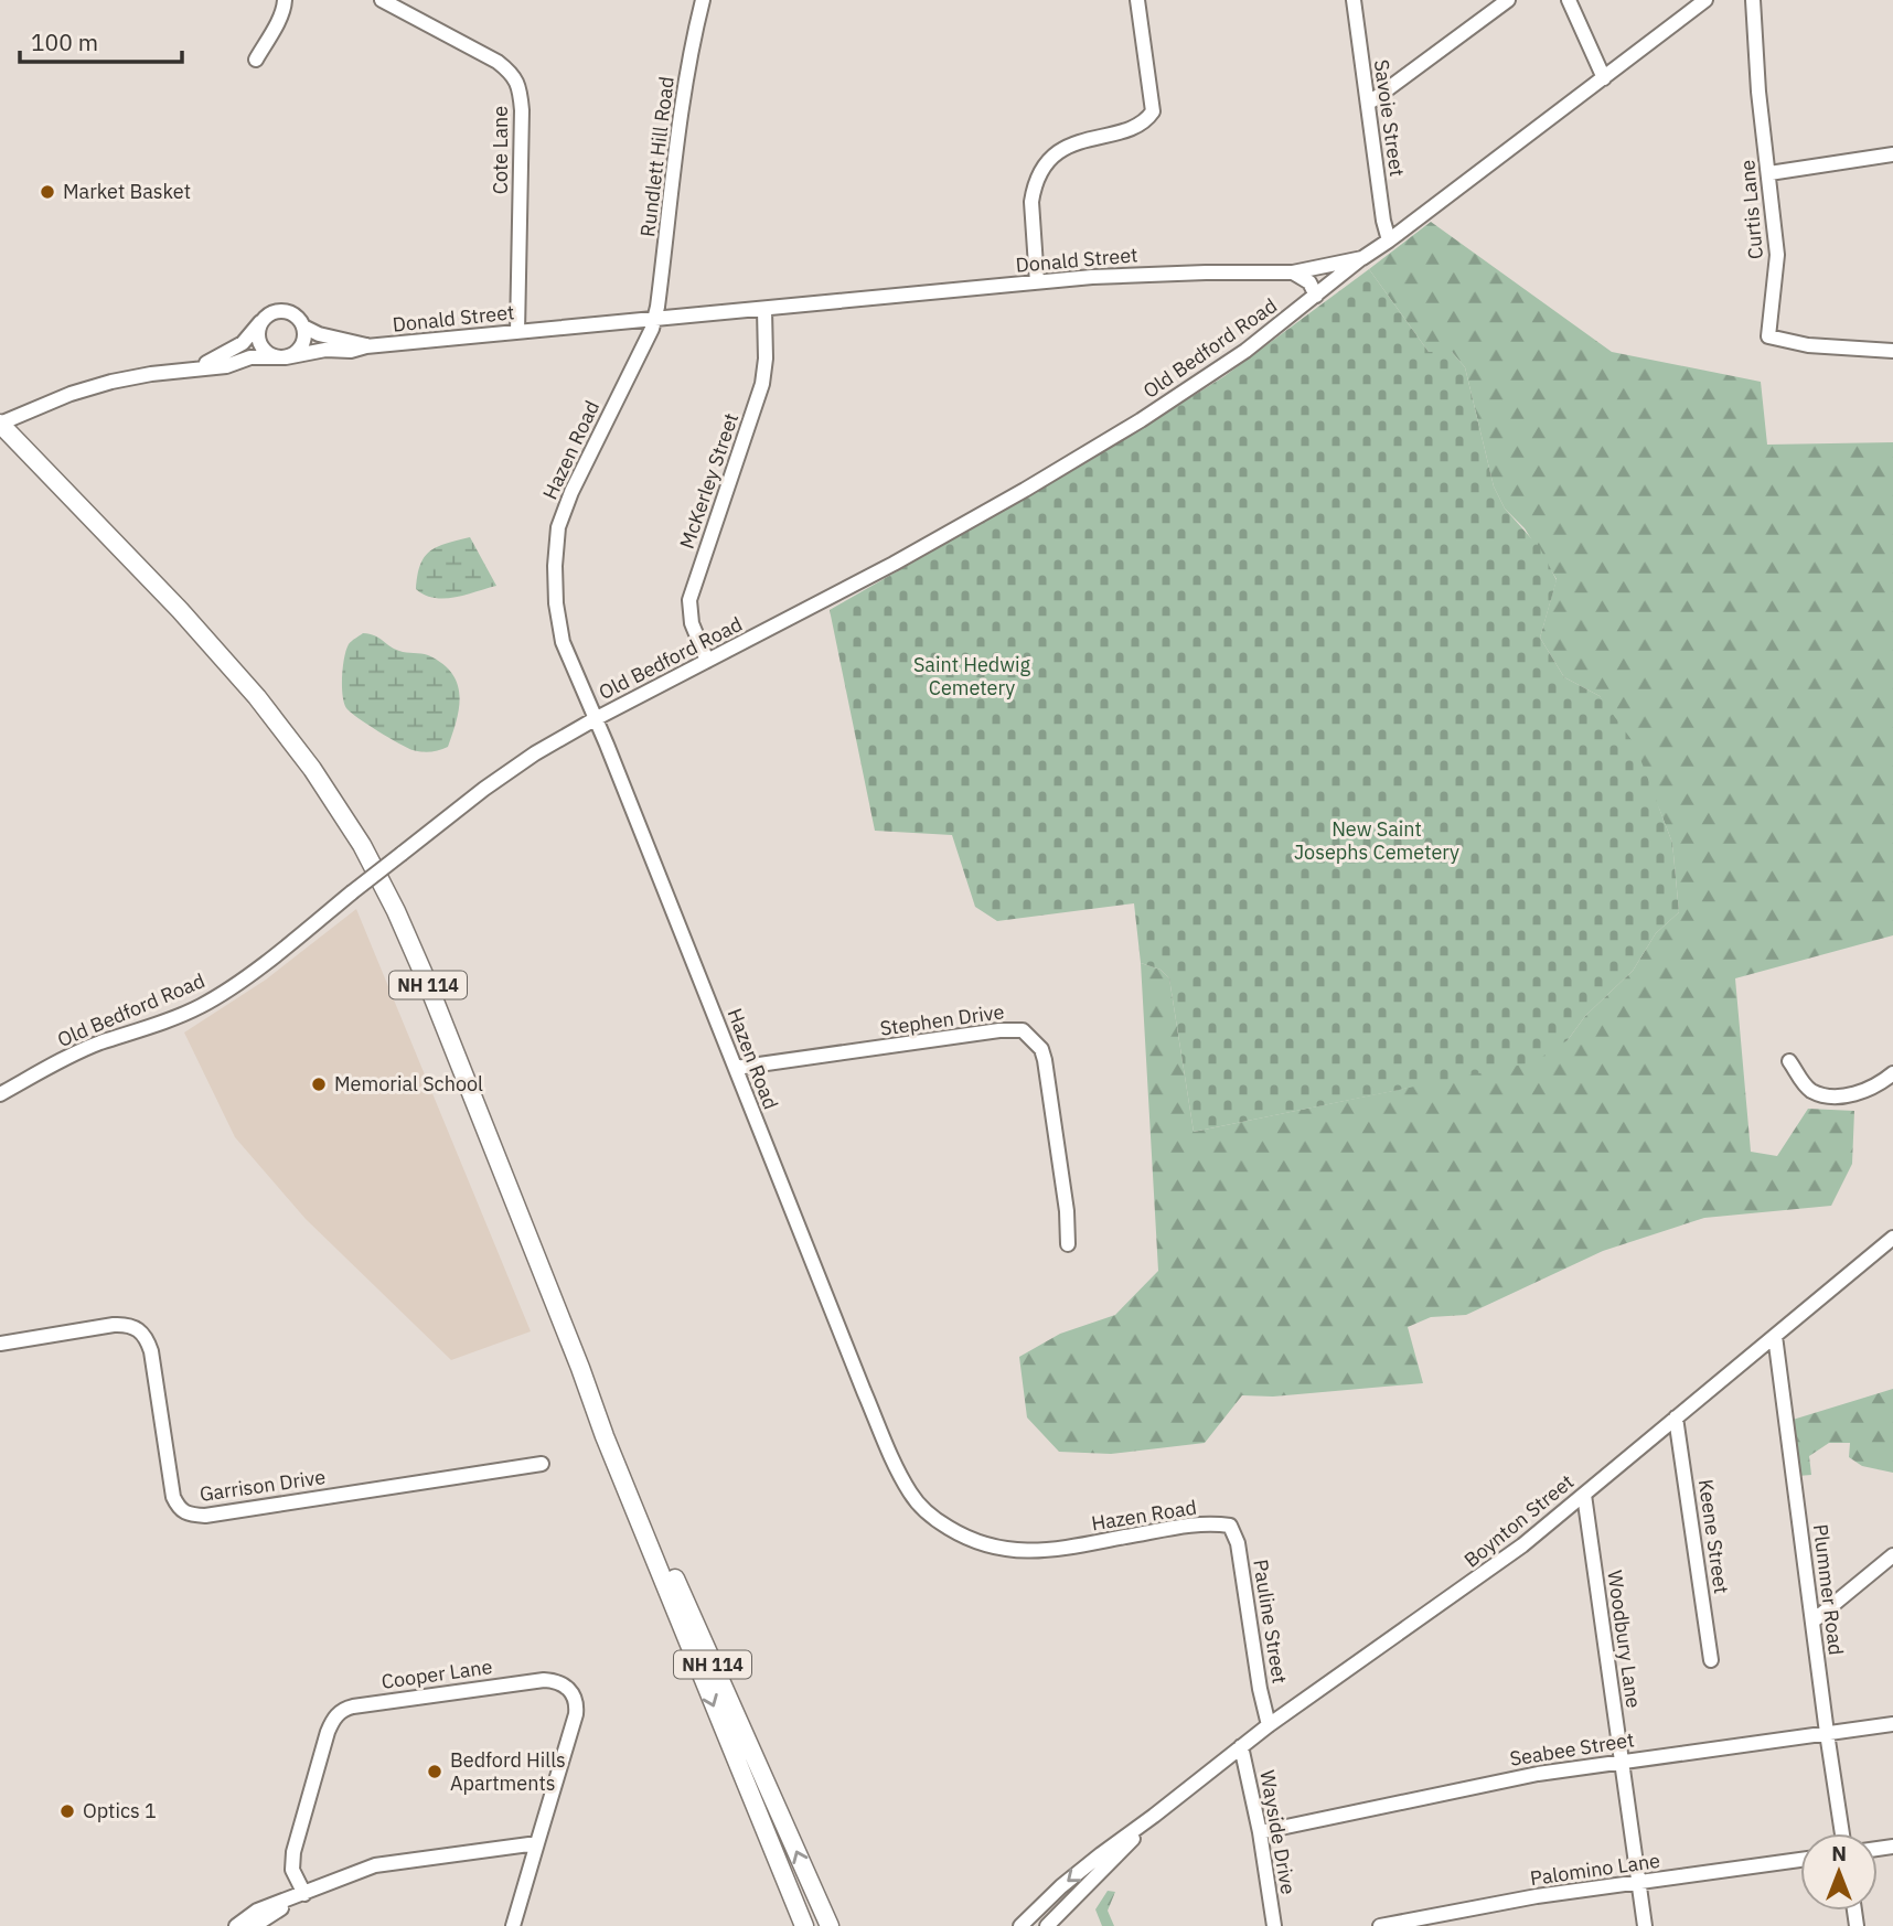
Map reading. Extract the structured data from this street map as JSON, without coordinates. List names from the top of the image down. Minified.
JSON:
{"streets":{"main road":["NH 114"],"street":["Savoie Street","Cote Lane","Rundlett Hill Road","Curtis Lane","Donald Street","Old Bedford Road","Hazen Road","McKerley Street","Stephen Drive","Garrison Drive","Boynton Street","Keene Street","Plummer Road","Pauline Street","Woodbury Lane","Cooper Lane","Seabee Street","Wayside Drive","Palomino Lane"]},"crossings":[["Savoie Street","Donald Street"],["Cote Lane","Donald Street"],["Rundlett Hill Road","Donald Street"],["Rundlett Hill Road","Hazen Road"],["Donald Street","Old Bedford Road"],["Donald Street","Hazen Road"],["Donald Street","McKerley Street"],["Donald Street","NH 114"],["Old Bedford Road","Hazen Road"],["Old Bedford Road","McKerley Street"],["Hazen Road","Stephen Drive"],["Hazen Road","Pauline Street"],["Boynton Street","Keene Street"],["Boynton Street","Plummer Road"],["Boynton Street","Pauline Street"],["Boynton Street","Woodbury Lane"],["Boynton Street","Wayside Drive"],["Plummer Road","Seabee Street"],["Woodbury Lane","Seabee Street"],["Woodbury Lane","Palomino Lane"],["Seabee Street","Wayside Drive"]],"parks":["Saint Hedwig Cemetery","New Saint Josephs Cemetery"],"places":["Market Basket","Memorial School","Bedford Hills Apartments","Optics 1"],"scale_bar":"100 m","north":"top"}
